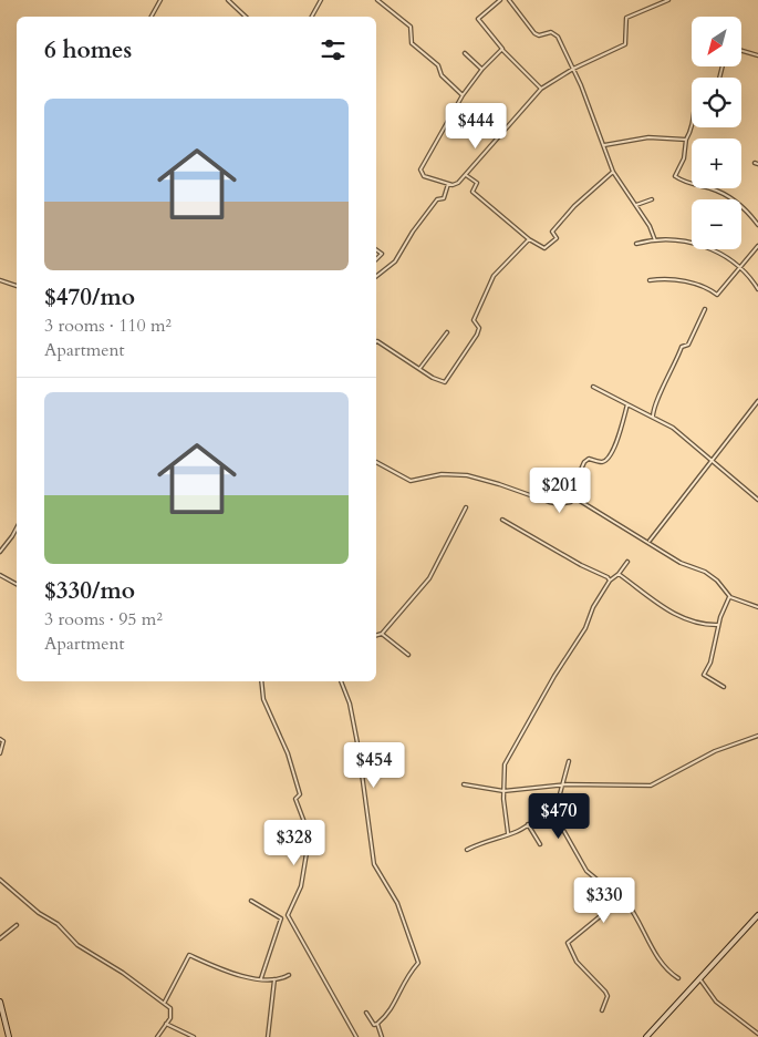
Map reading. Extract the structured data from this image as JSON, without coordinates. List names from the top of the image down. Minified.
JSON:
{"north":"bottom left","page":{"map_buttons":["+","−"],"heading":"6 homes","list":[{"name":"$470/mo","note":"3 rooms · 110 m² · Apartment"},{"name":"$330/mo","note":"3 rooms · 95 m² · Apartment"}],"price":["$444","$201","$454","$470","$328","$330"]}}
